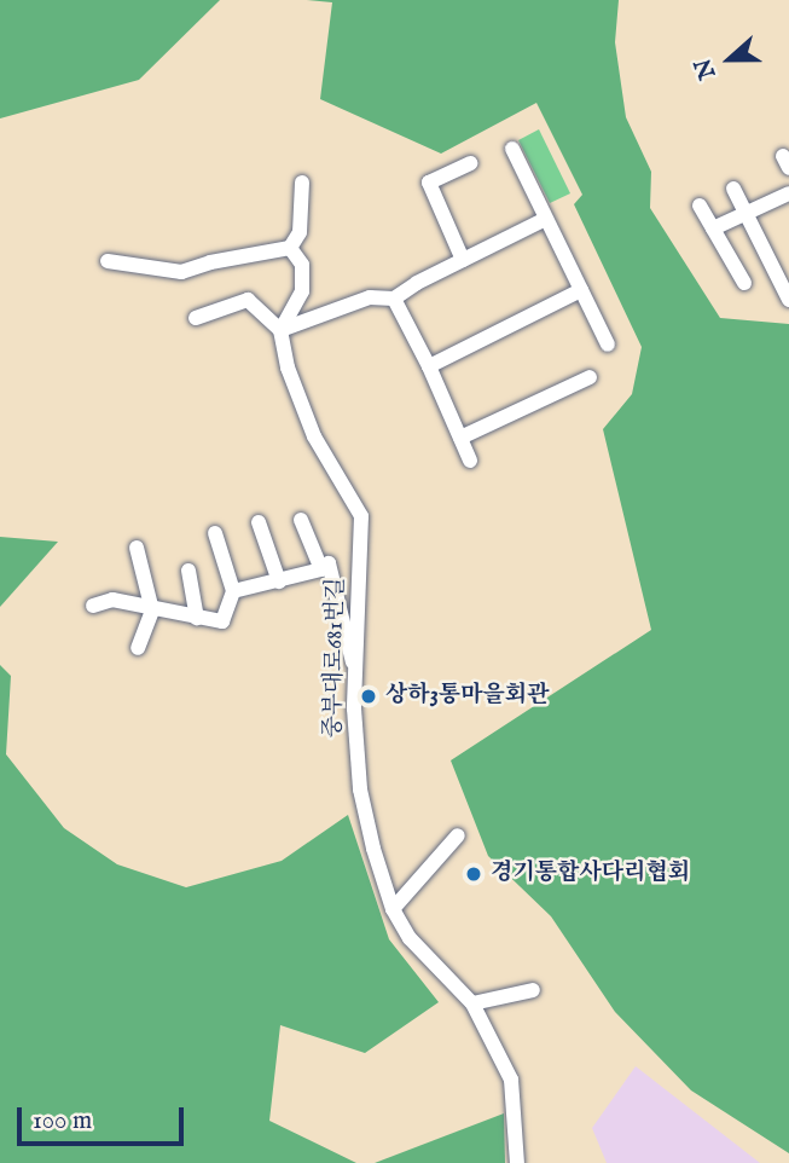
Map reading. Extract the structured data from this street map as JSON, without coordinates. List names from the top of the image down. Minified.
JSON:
{"streets":{"street":["중부대로681번길"]},"places":["상하3통마을회관","경기통합사다리협회"],"scale_bar":"100 m","north":"left"}
